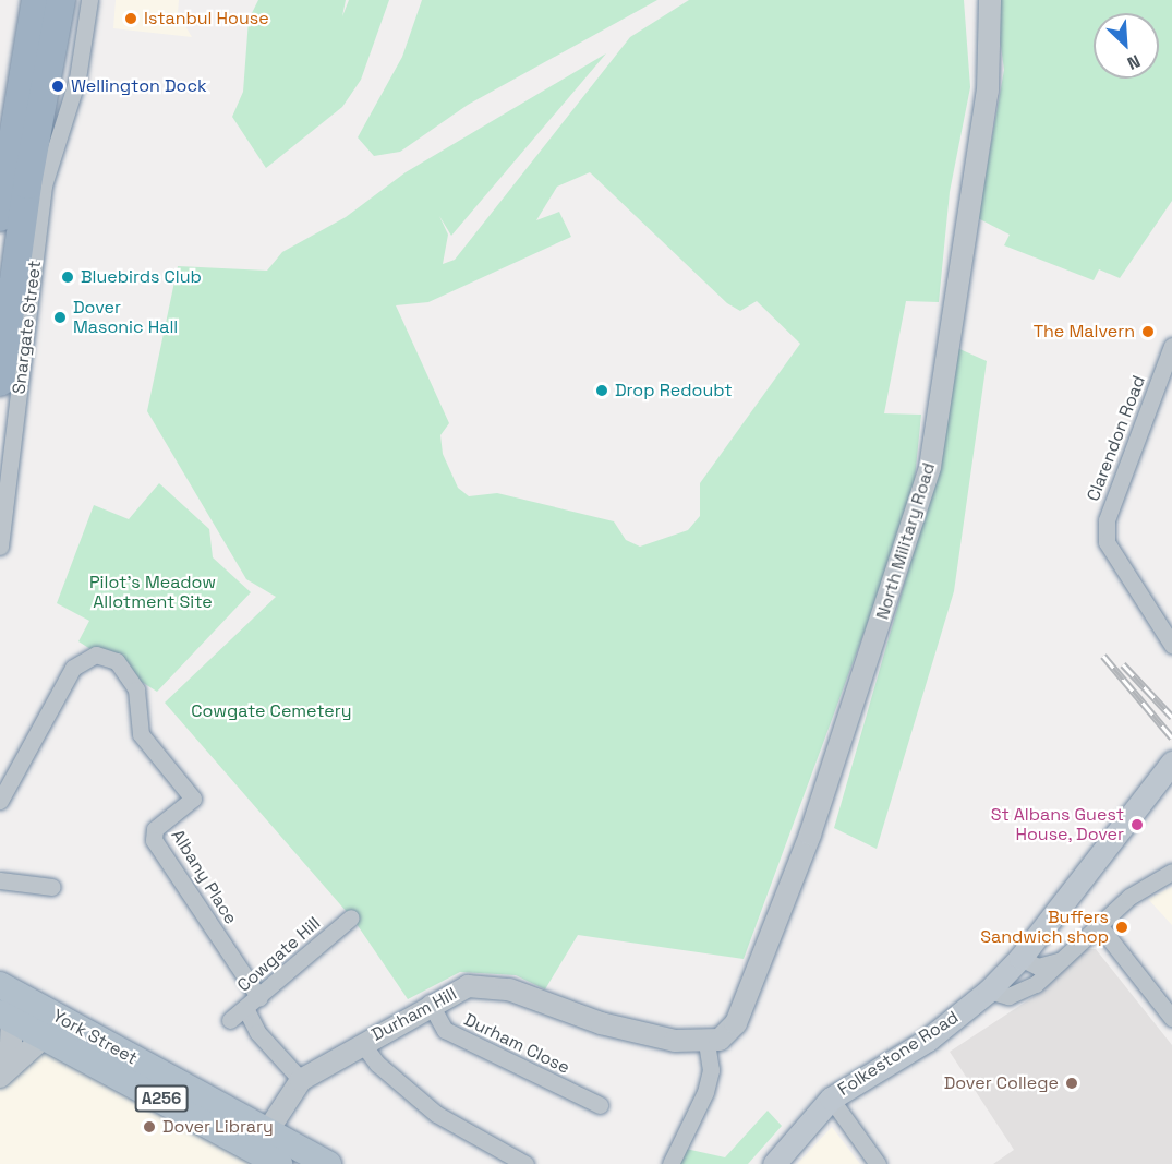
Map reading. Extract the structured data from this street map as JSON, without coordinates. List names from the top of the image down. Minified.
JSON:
{"streets":{"highway":["Snargate Street"],"main road":["York Street","Folkestone Road","A256"],"street":["Clarendon Road","North Military Road","Albany Place","Cowgate Hill","Durham Hill","Durham Close"]},"crossings":[["North Military Road","Durham Hill"],["Albany Place","Cowgate Hill"],["Durham Hill","York Street"],["Durham Hill","Durham Close"]],"parks":["Pilot’s Meadow Allotment Site","Cowgate Cemetery"],"places":["Istanbul House","Wellington Dock","Bluebirds Club","Dover Masonic Hall","The Malvern","Drop Redoubt","St Albans Guest House, Dover","Buffers Sandwich shop","Dover College","Dover Library"],"north":"bottom right"}
